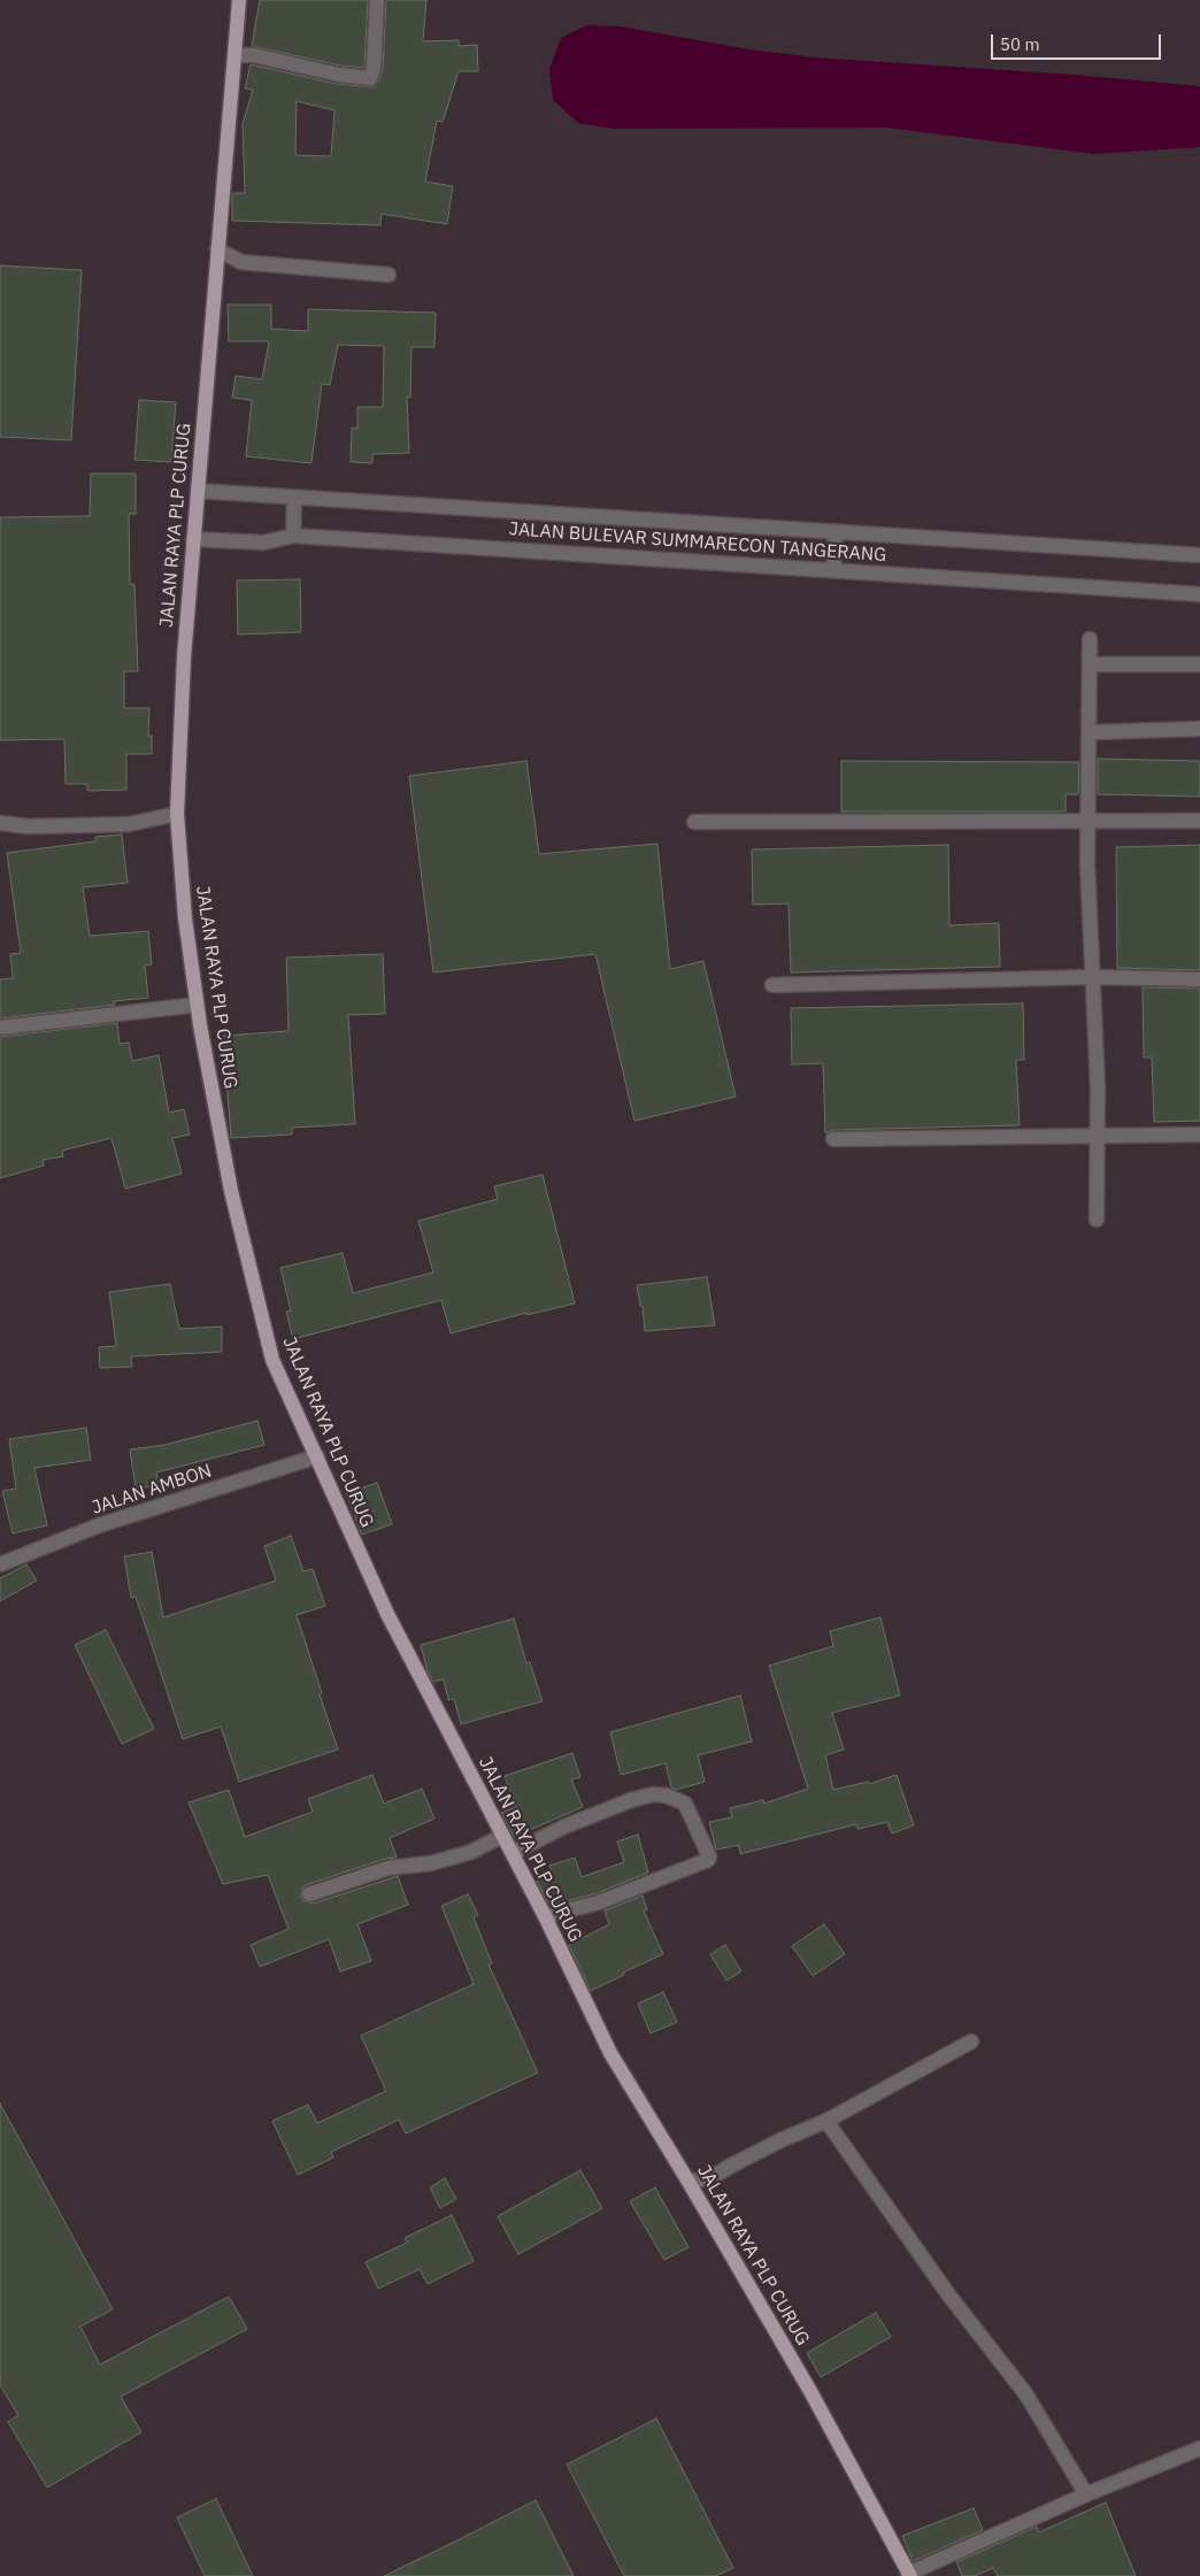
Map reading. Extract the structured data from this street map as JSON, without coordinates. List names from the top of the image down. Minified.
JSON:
{"streets":{"main road":["JALAN RAYA PLP CURUG"],"street":["JALAN BULEVAR SUMMARECON TANGERANG","JALAN AMBON"]},"crossings":[["JALAN RAYA PLP CURUG","JALAN BULEVAR SUMMARECON TANGERANG"],["JALAN RAYA PLP CURUG","JALAN AMBON"]],"scale_bar":"50 m"}
